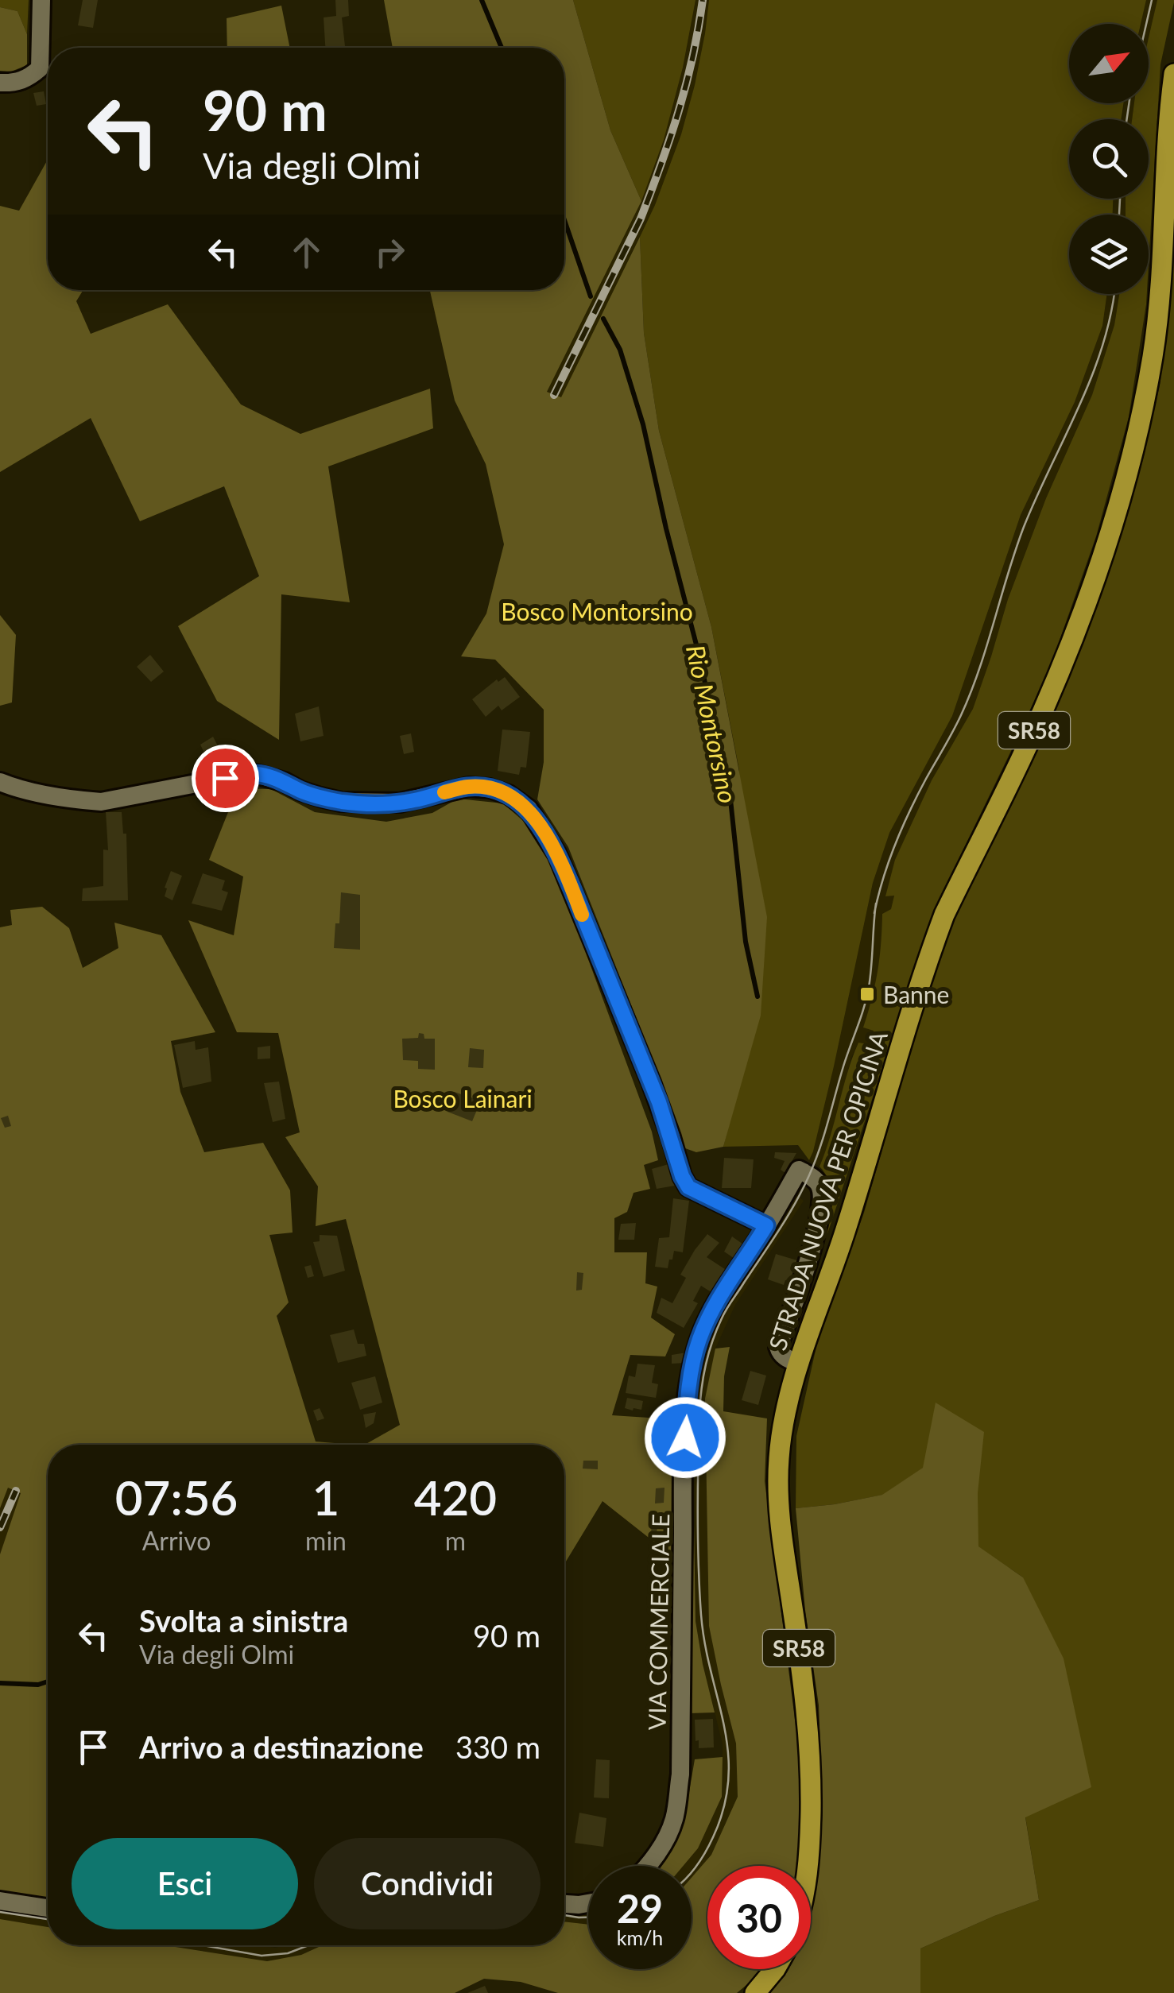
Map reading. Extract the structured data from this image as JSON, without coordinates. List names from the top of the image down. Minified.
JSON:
{"streets":{"main road":["SR58","STRADA NUOVA PER OPICINA"],"street":["VIA COMMERCIALE"]},"crossings":[["STRADA NUOVA PER OPICINA","VIA COMMERCIALE"]],"water":["Rio Montorsino"],"parks":["Bosco Montorsino","Bosco Lainari"],"places":{"transit":["Banne"]},"north":"top right","page":{"turn":["90 m","Via degli Olmi"],"eta":["07:56","Arrivo","1","min","420","m"],"list":[{"name":"Svolta a sinistra","note":"Via degli Olmi","value":"90 m"},{"name":"Arrivo a destinazione","value":"330 m"}],"buttons":["Esci","Condividi"],"speed":"29 km/h","limit":"30"}}
